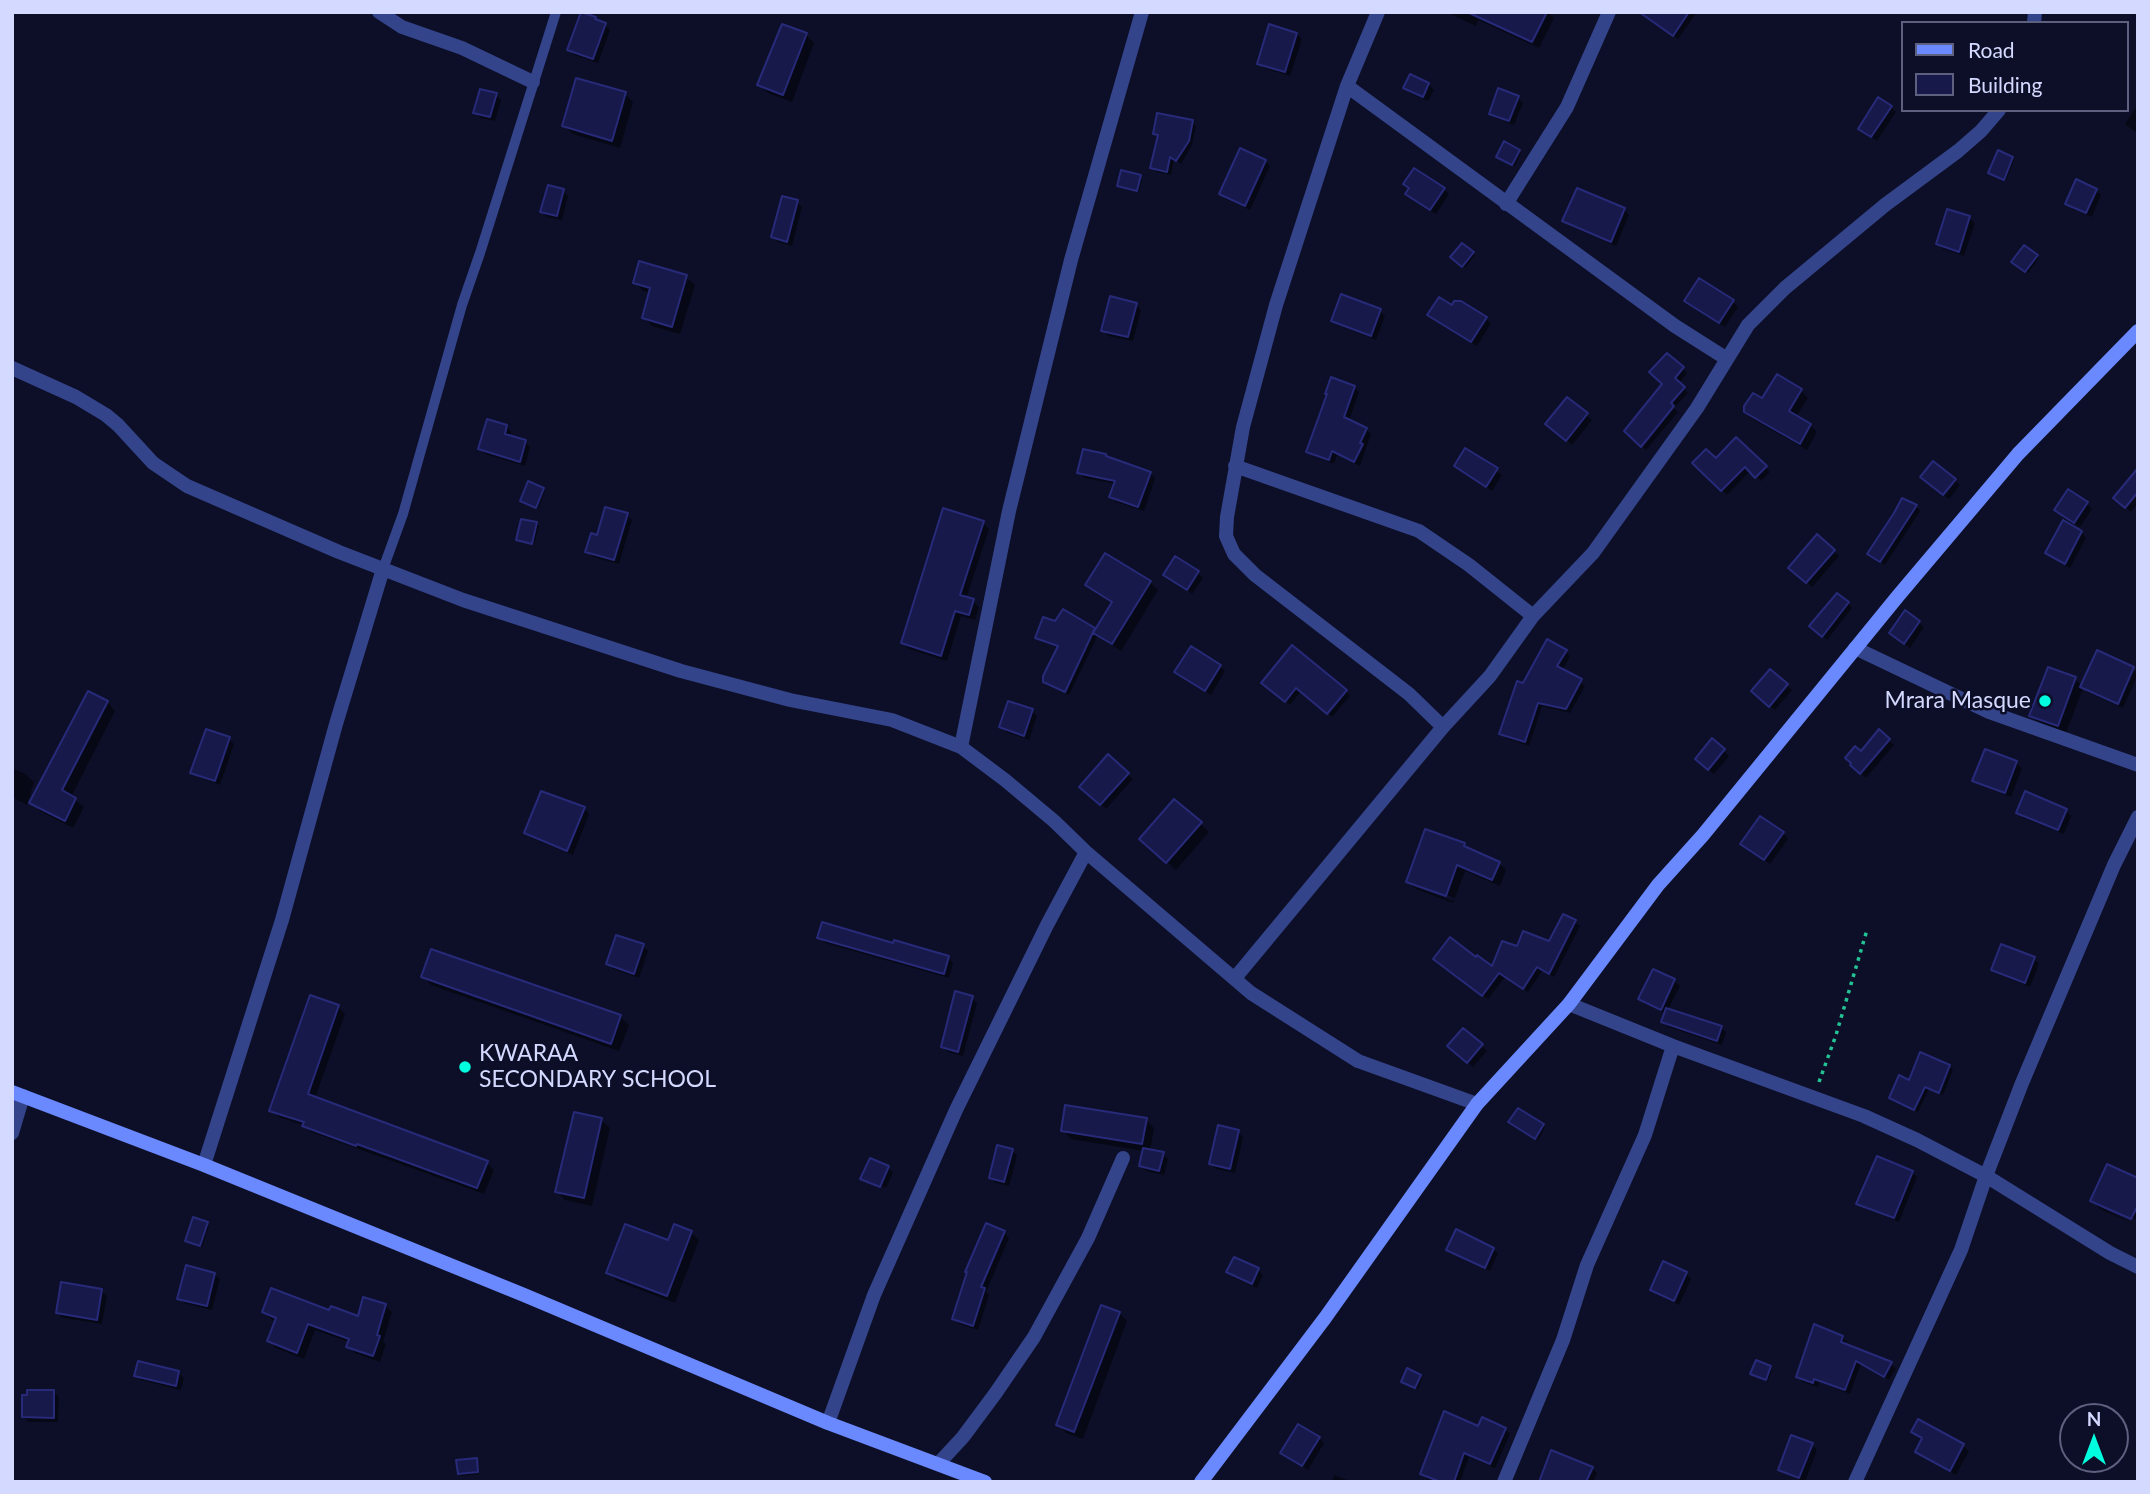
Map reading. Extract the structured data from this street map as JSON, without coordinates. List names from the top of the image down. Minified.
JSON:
{"places":["Mrara Masque","KWARAA SECONDARY SCHOOL"],"legend":["Road","Building"],"north":"top"}
